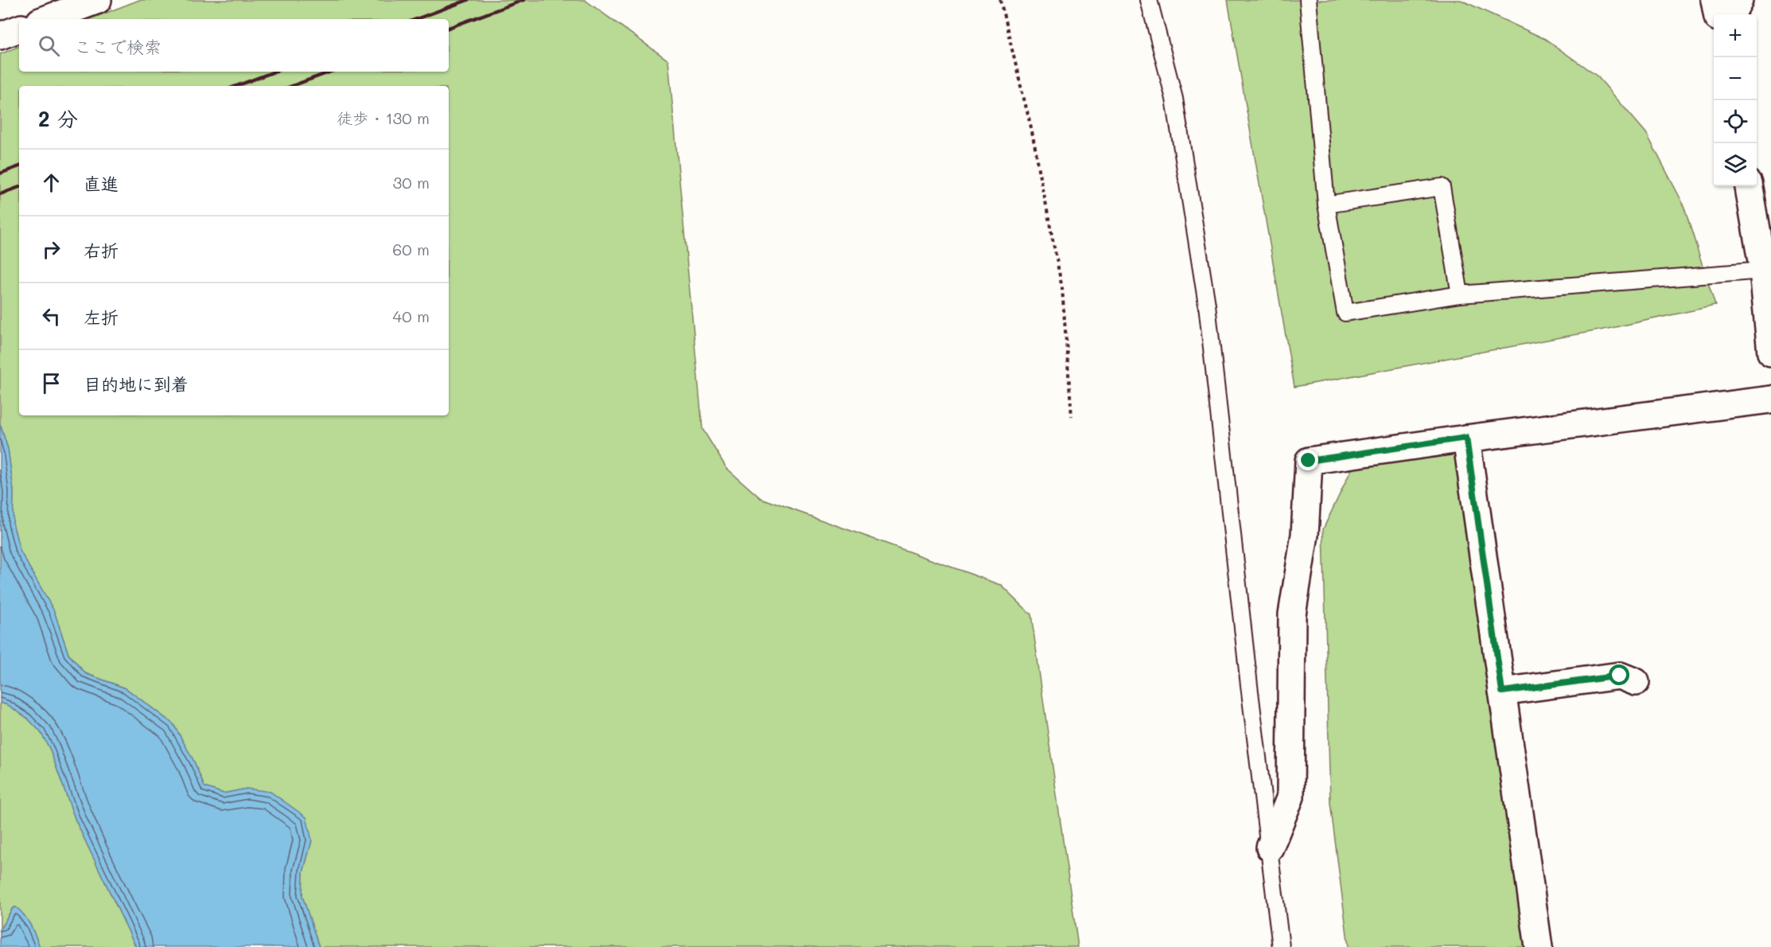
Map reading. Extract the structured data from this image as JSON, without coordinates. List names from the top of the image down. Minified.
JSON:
{"page":{"map_buttons":["+","−"],"search":"ここで検索","heading":["2 分","徒歩 · 130 m"],"list":[["直進","30 m"],["右折","60 m"],["左折","40 m"],"目的地に到着"]}}
